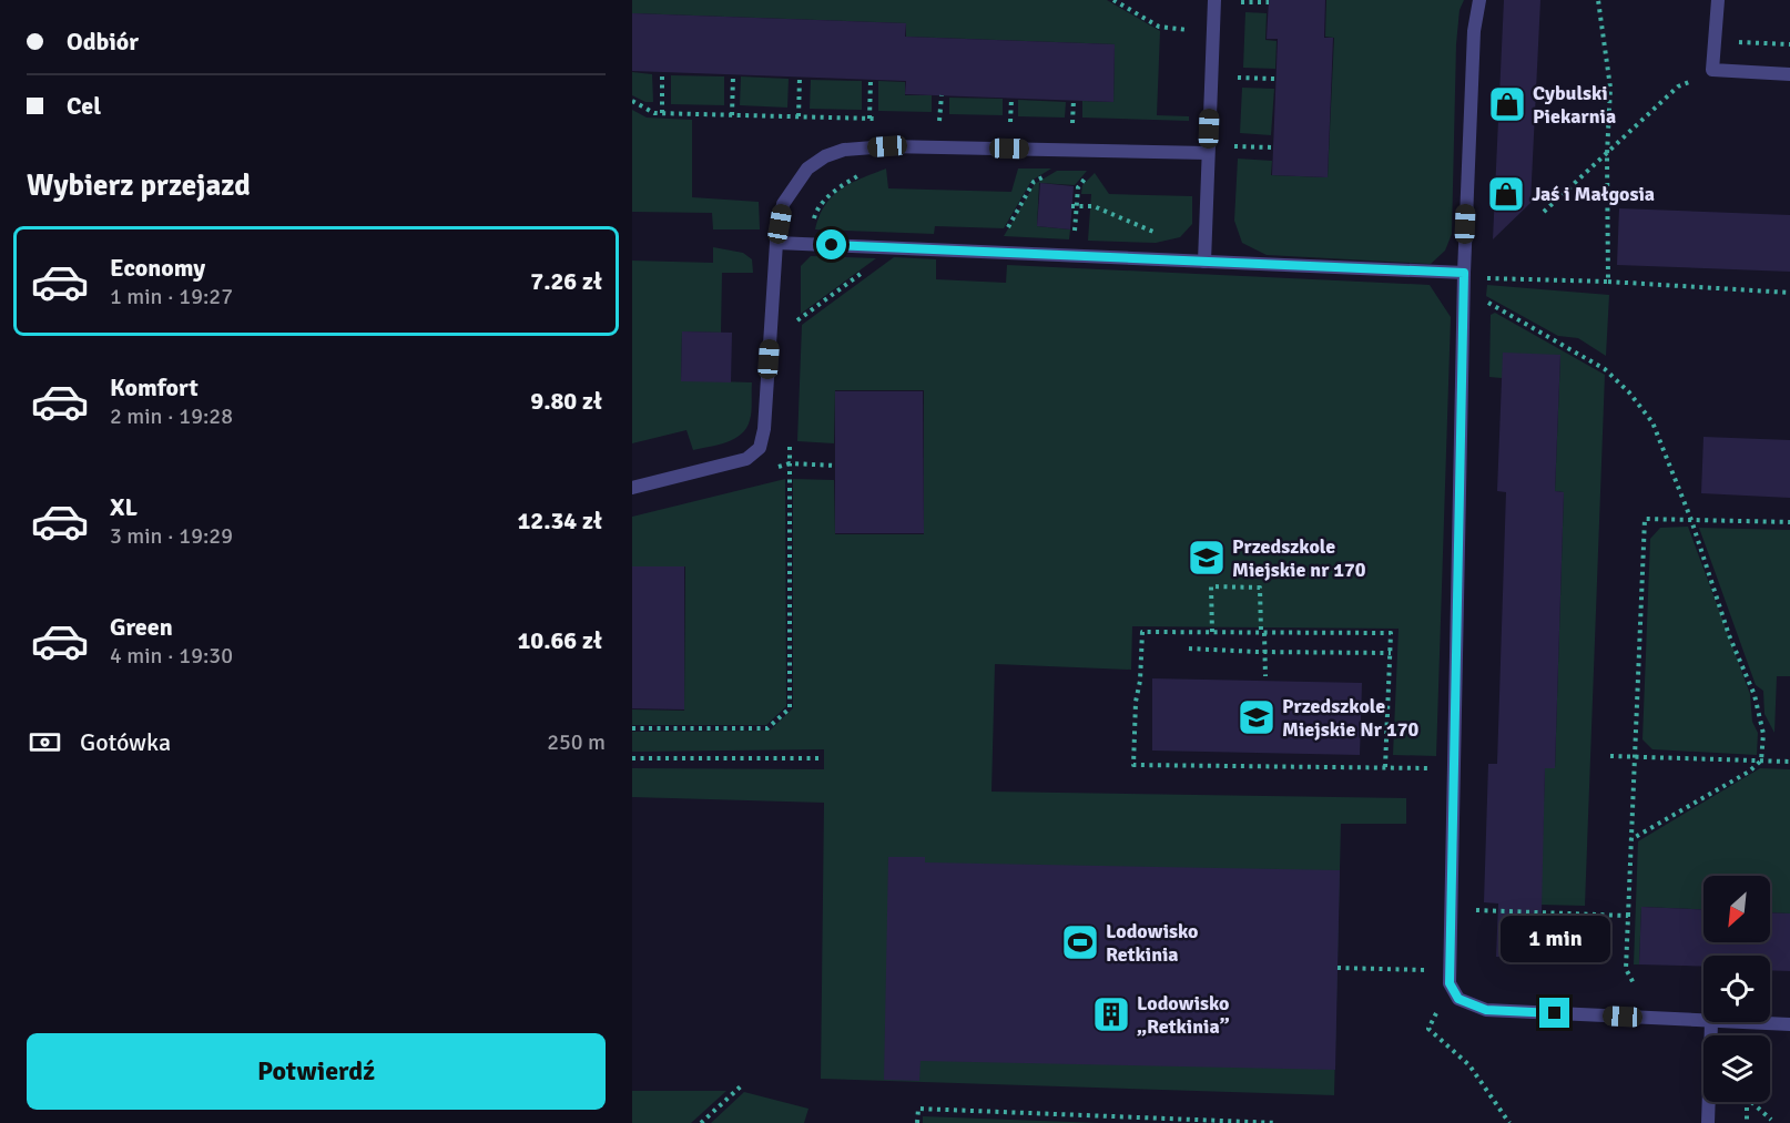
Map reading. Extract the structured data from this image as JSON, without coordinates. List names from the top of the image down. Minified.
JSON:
{"places":{"shop":["Cybulski Piekarnia","Jaś i Małgosia"],"school or university":["Przedszkole Miejskie nr 170","Przedszkole Miejskie Nr 170"],"sports":["Lodowisko Retkinia"],"building":["Lodowisko „Retkinia”"]},"north":"bottom left","page":{"banner":["Odbiór","Cel"],"heading":"Wybierz przejazd","list":[{"name":"Economy","note":"1 min · 19:27","value":"7.26 zł"},{"name":"Komfort","note":"2 min · 19:28","value":"9.80 zł"},{"name":"XL","note":"3 min · 19:29","value":"12.34 zł"},{"name":"Green","note":"4 min · 19:30","value":"10.66 zł"}],"pay":["Gotówka","250 m"],"bubble":"1 min","buttons":"Potwierdź"}}
